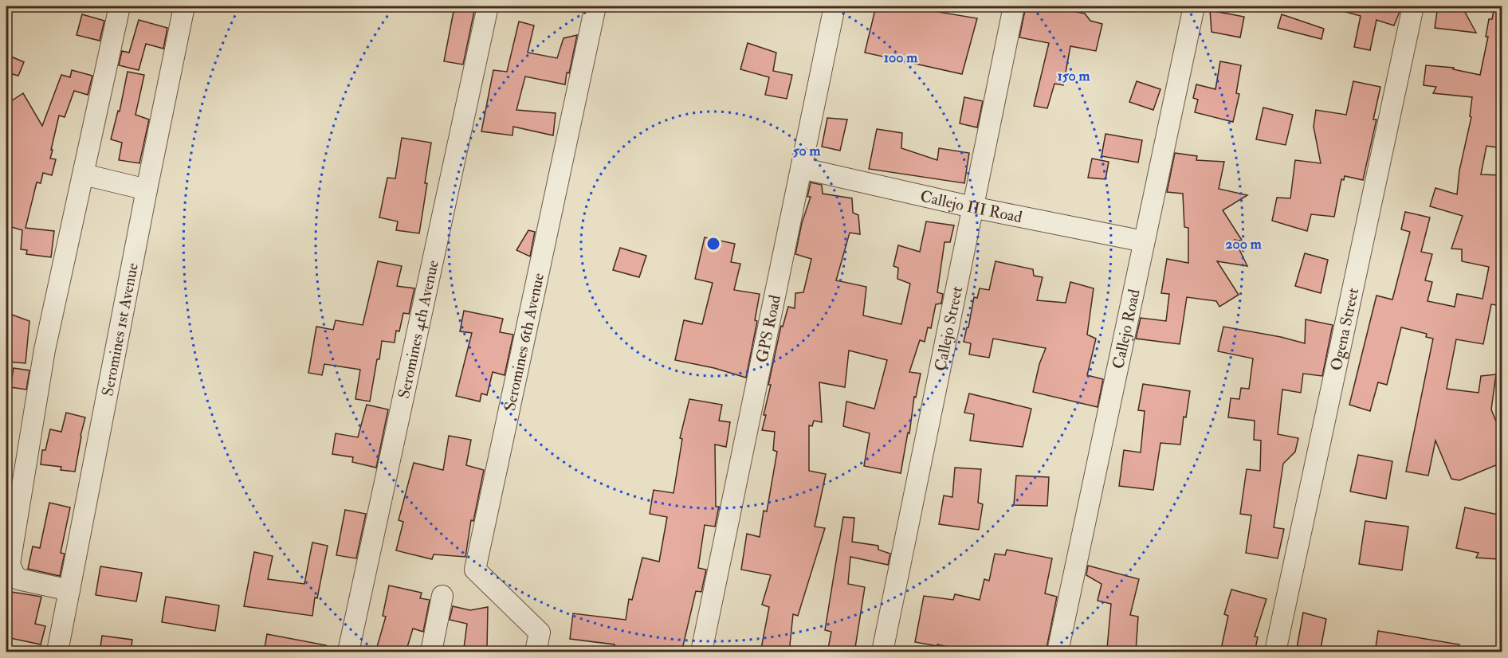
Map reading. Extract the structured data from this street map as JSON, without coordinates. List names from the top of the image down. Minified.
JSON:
{"streets":{"street":["Callejo III Road","Seromines 1st Avenue","Seromines 4th Avenue","GPS Road","Callejo Street","Callejo Road","Ogena Street","Seromines 6th Avenue"]},"crossings":[["Callejo III Road","GPS Road"],["Callejo III Road","Callejo Street"],["Callejo III Road","Callejo Road"]],"rings":["100 m","150 m","50 m","200 m"]}
